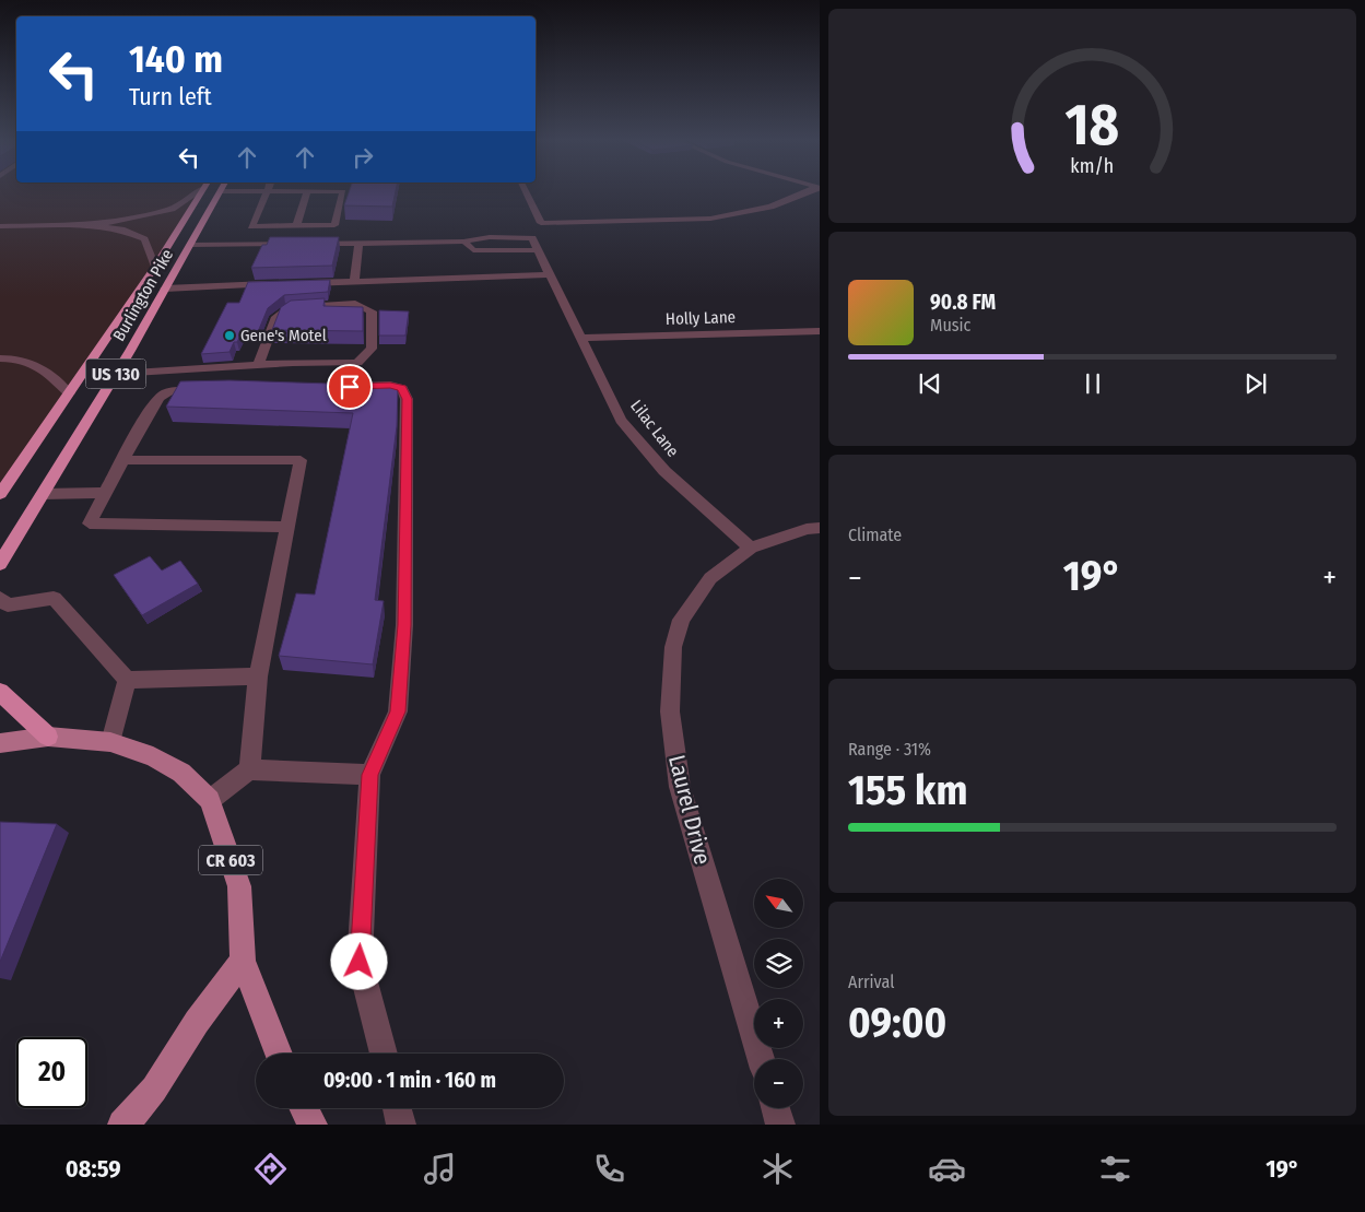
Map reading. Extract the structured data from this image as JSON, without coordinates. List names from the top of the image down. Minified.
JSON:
{"streets":{"highway":["Burlington Pike","US 130"],"main road":["CR 603"],"street":["Holly Lane","Lilac Lane","Laurel Drive"]},"crossings":[["Holly Lane","Lilac Lane"],["Lilac Lane","Laurel Drive"]],"places":["Gene's Motel"],"north":"top left","page":{"turn":["140 m","Turn left"],"song":["90.8 FM","Music"],"tile":["Climate",["Range · 31%","155 km"],["Arrival","09:00"]],"heat":["−","19°","+"],"map_buttons":["+","−"],"limit":"20","trip":"09:00 · 1 min · 160 m","tabs":["08:59","19°"],"gauge":["18","km/h"]}}
